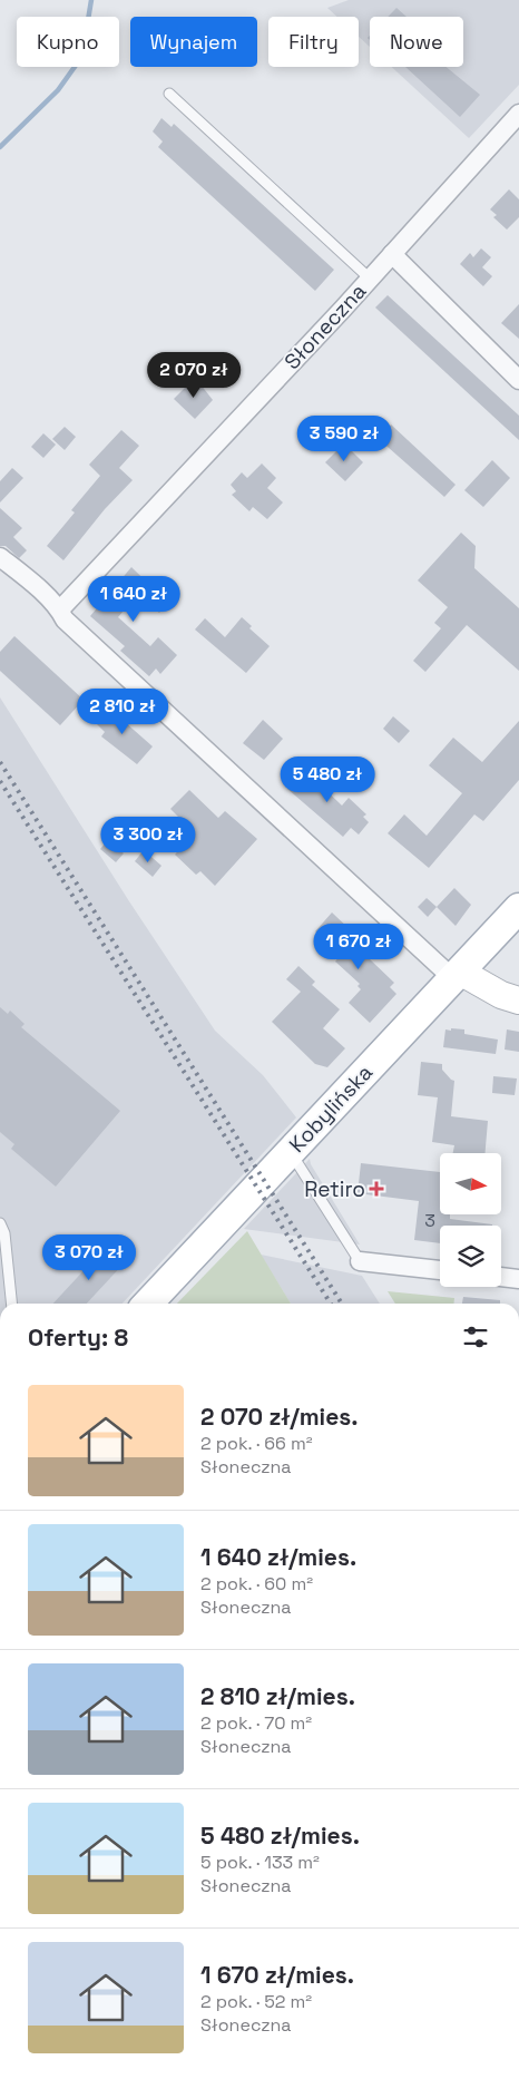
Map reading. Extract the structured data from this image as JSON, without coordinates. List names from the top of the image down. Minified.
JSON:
{"streets":{"main road":["Kobylińska"],"street":["Słoneczna"]},"places":{"health":["Retiro"]},"house_numbers":["3"],"north":"right","page":{"chip":["Kupno","Wynajem","Filtry","Nowe"],"price":["2 070 zł","3 590 zł","1 640 zł","2 810 zł","5 480 zł","3 300 zł","1 670 zł","3 070 zł"],"heading":"Oferty: 8","list":[{"name":"2 070 zł/mies.","note":"2 pok. · 66 m² · Słoneczna"},{"name":"1 640 zł/mies.","note":"2 pok. · 60 m² · Słoneczna"},{"name":"2 810 zł/mies.","note":"2 pok. · 70 m² · Słoneczna"},{"name":"5 480 zł/mies.","note":"5 pok. · 133 m² · Słoneczna"},{"name":"1 670 zł/mies.","note":"2 pok. · 52 m² · Słoneczna"}]}}
